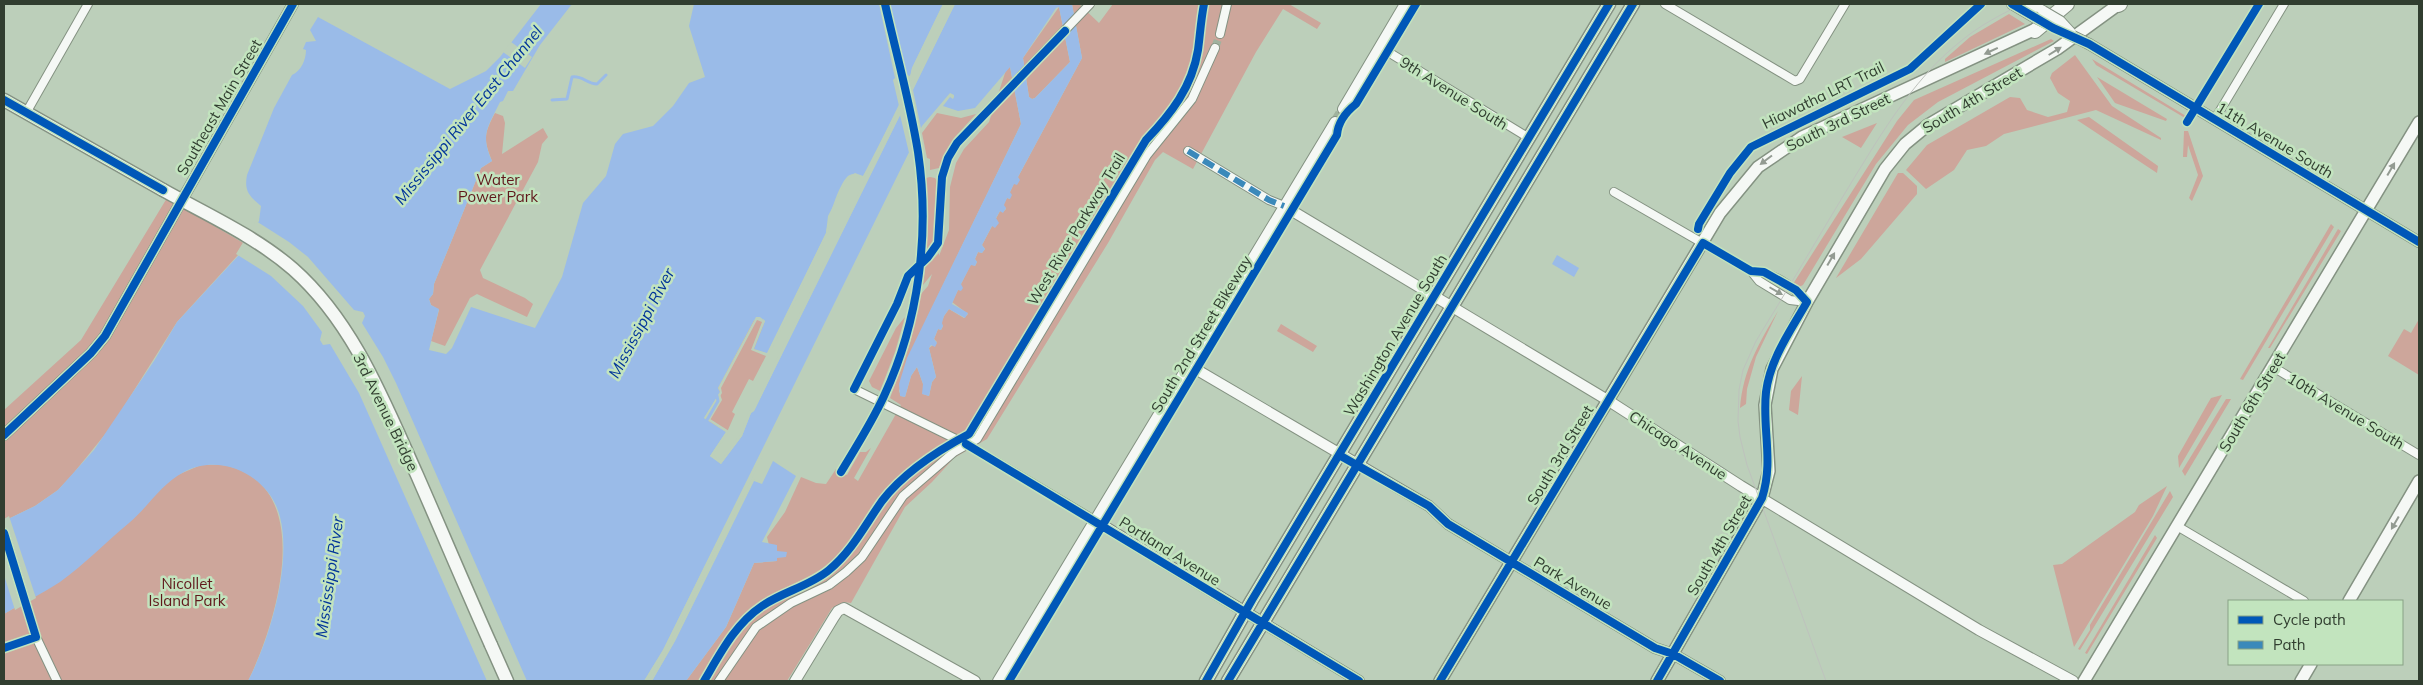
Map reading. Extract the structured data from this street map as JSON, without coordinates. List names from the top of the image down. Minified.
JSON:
{"streets":{"main road":["South 4th Street","South 3rd Street","Washington Avenue South","South 6th Street","3rd Avenue Bridge"],"street":["9th Avenue South","Southeast Main Street","11th Avenue South","10th Avenue South","Chicago Avenue","Portland Avenue","Park Avenue"],"cycle path":["Hiawatha LRT Trail","West River Parkway Trail","South 2nd Street Bikeway"]},"crossings":[["9th Avenue South","Washington Avenue South"],["South 4th Street","Chicago Avenue"],["South 4th Street","Park Avenue"],["South 3rd Street","11th Avenue South"],["South 3rd Street","Chicago Avenue"],["South 3rd Street","Park Avenue"],["11th Avenue South","South 6th Street"],["Washington Avenue South","Chicago Avenue"],["Washington Avenue South","Portland Avenue"],["Washington Avenue South","Park Avenue"],["South 6th Street","10th Avenue South"]],"one_way":["South 4th Street","South 3rd Street"],"water":["Mississippi River East Channel","Mississippi River"],"parks":["Water Power Park","Nicollet Island Park"],"legend":["Cycle path","Path"]}
